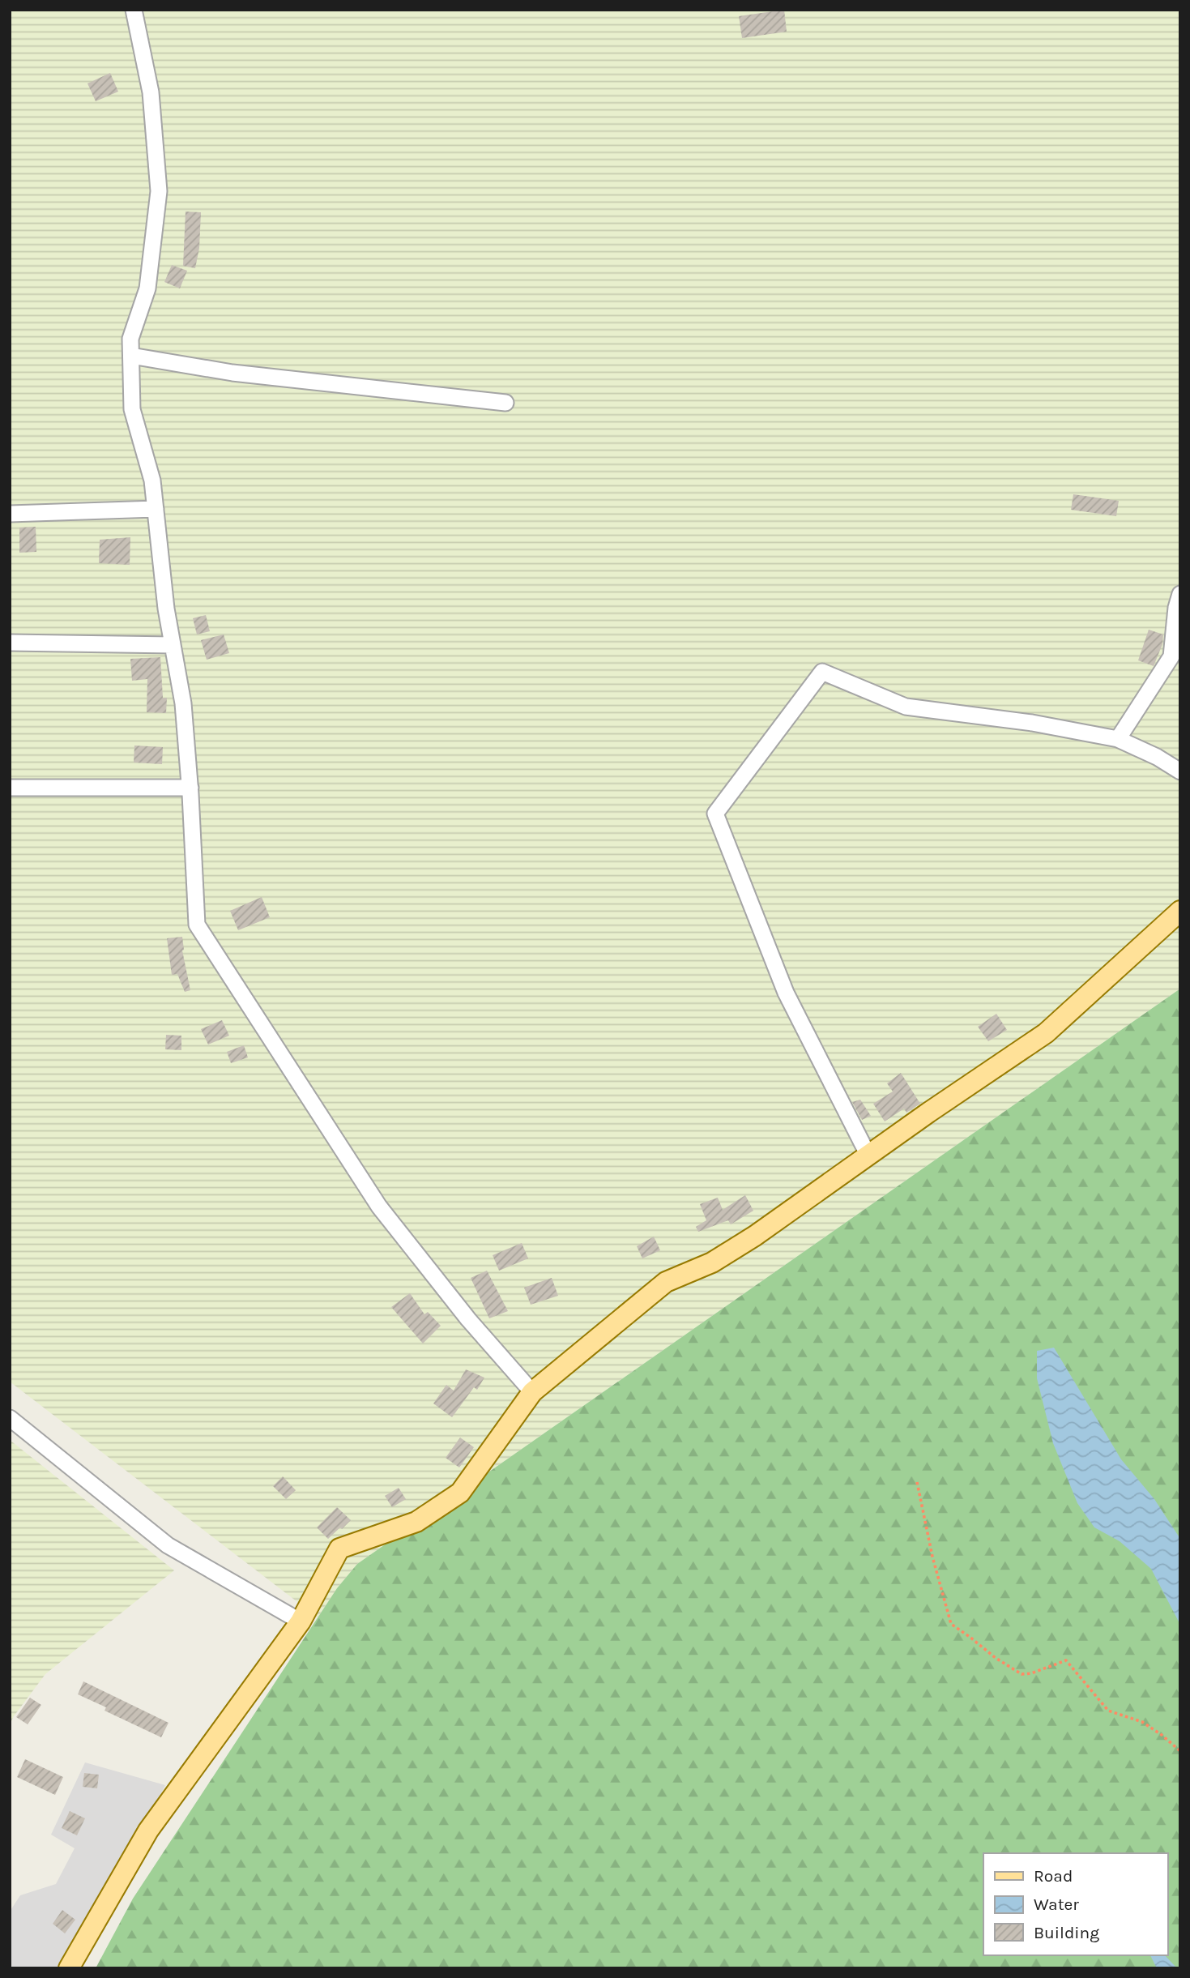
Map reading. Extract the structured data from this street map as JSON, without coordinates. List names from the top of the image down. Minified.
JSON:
{"legend":["Road","Water","Building"]}
